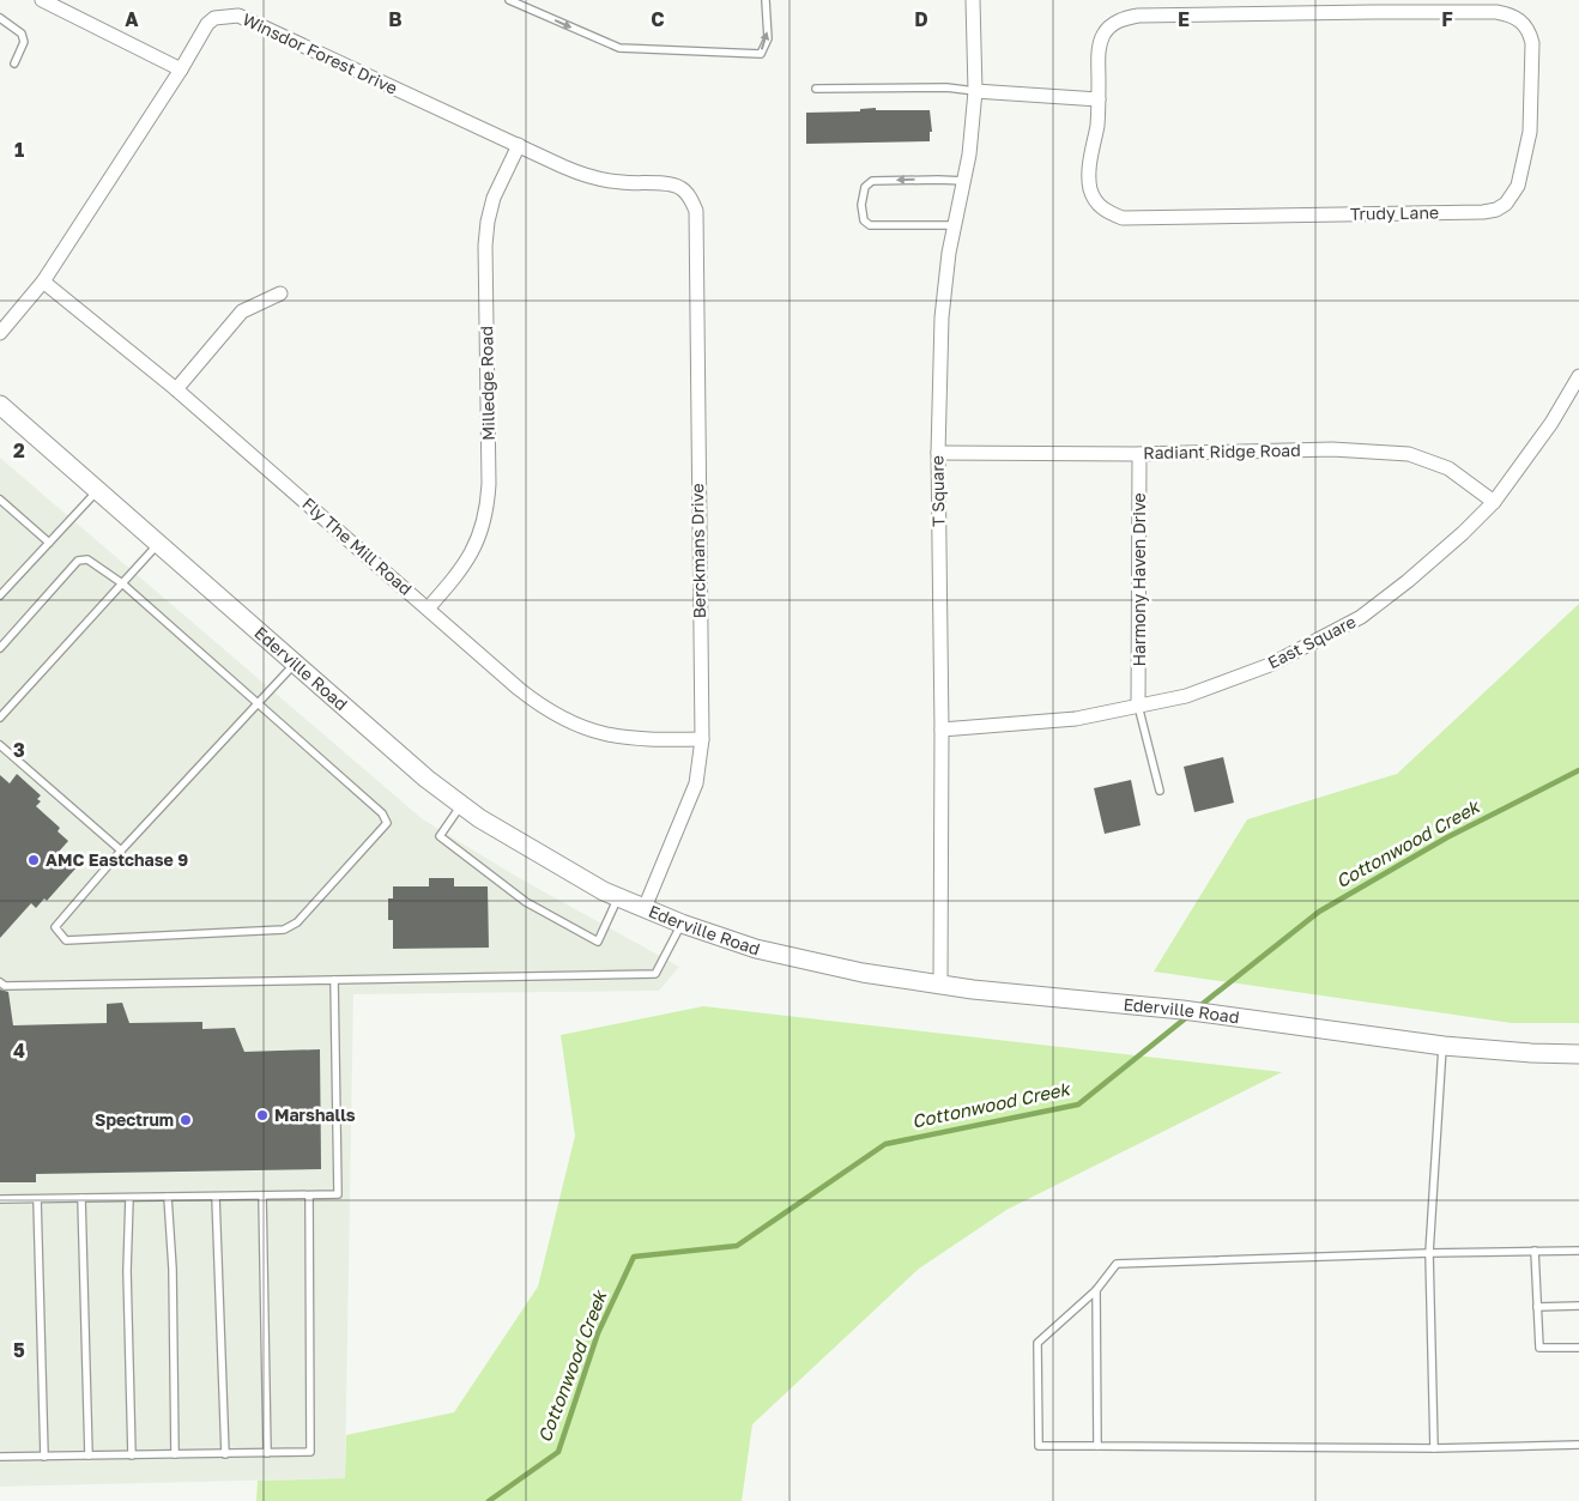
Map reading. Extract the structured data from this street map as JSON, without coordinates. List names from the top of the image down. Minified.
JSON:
{"streets":{"street":["Winsdor Forest Drive","Trudy Lane","Milledge Road","Radiant Ridge Road","T Square","Fly The Mill Road","Berckmans Drive","Harmony Haven Drive","East Square","Ederville Road"]},"crossings":[["Winsdor Forest Drive","Milledge Road"],["Winsdor Forest Drive","Fly The Mill Road"],["Winsdor Forest Drive","Berckmans Drive"],["Milledge Road","Fly The Mill Road"],["Radiant Ridge Road","T Square"],["Radiant Ridge Road","Harmony Haven Drive"],["Radiant Ridge Road","East Square"],["T Square","East Square"],["T Square","Ederville Road"],["Fly The Mill Road","Berckmans Drive"],["Berckmans Drive","Ederville Road"],["Harmony Haven Drive","East Square"]],"water":["Cottonwood Creek"],"places":["AMC Eastchase 9","Marshalls","Spectrum"],"grid":{"columns":["A","B","C","D","E","F"],"rows":["1","2","3","4","5"]}}
